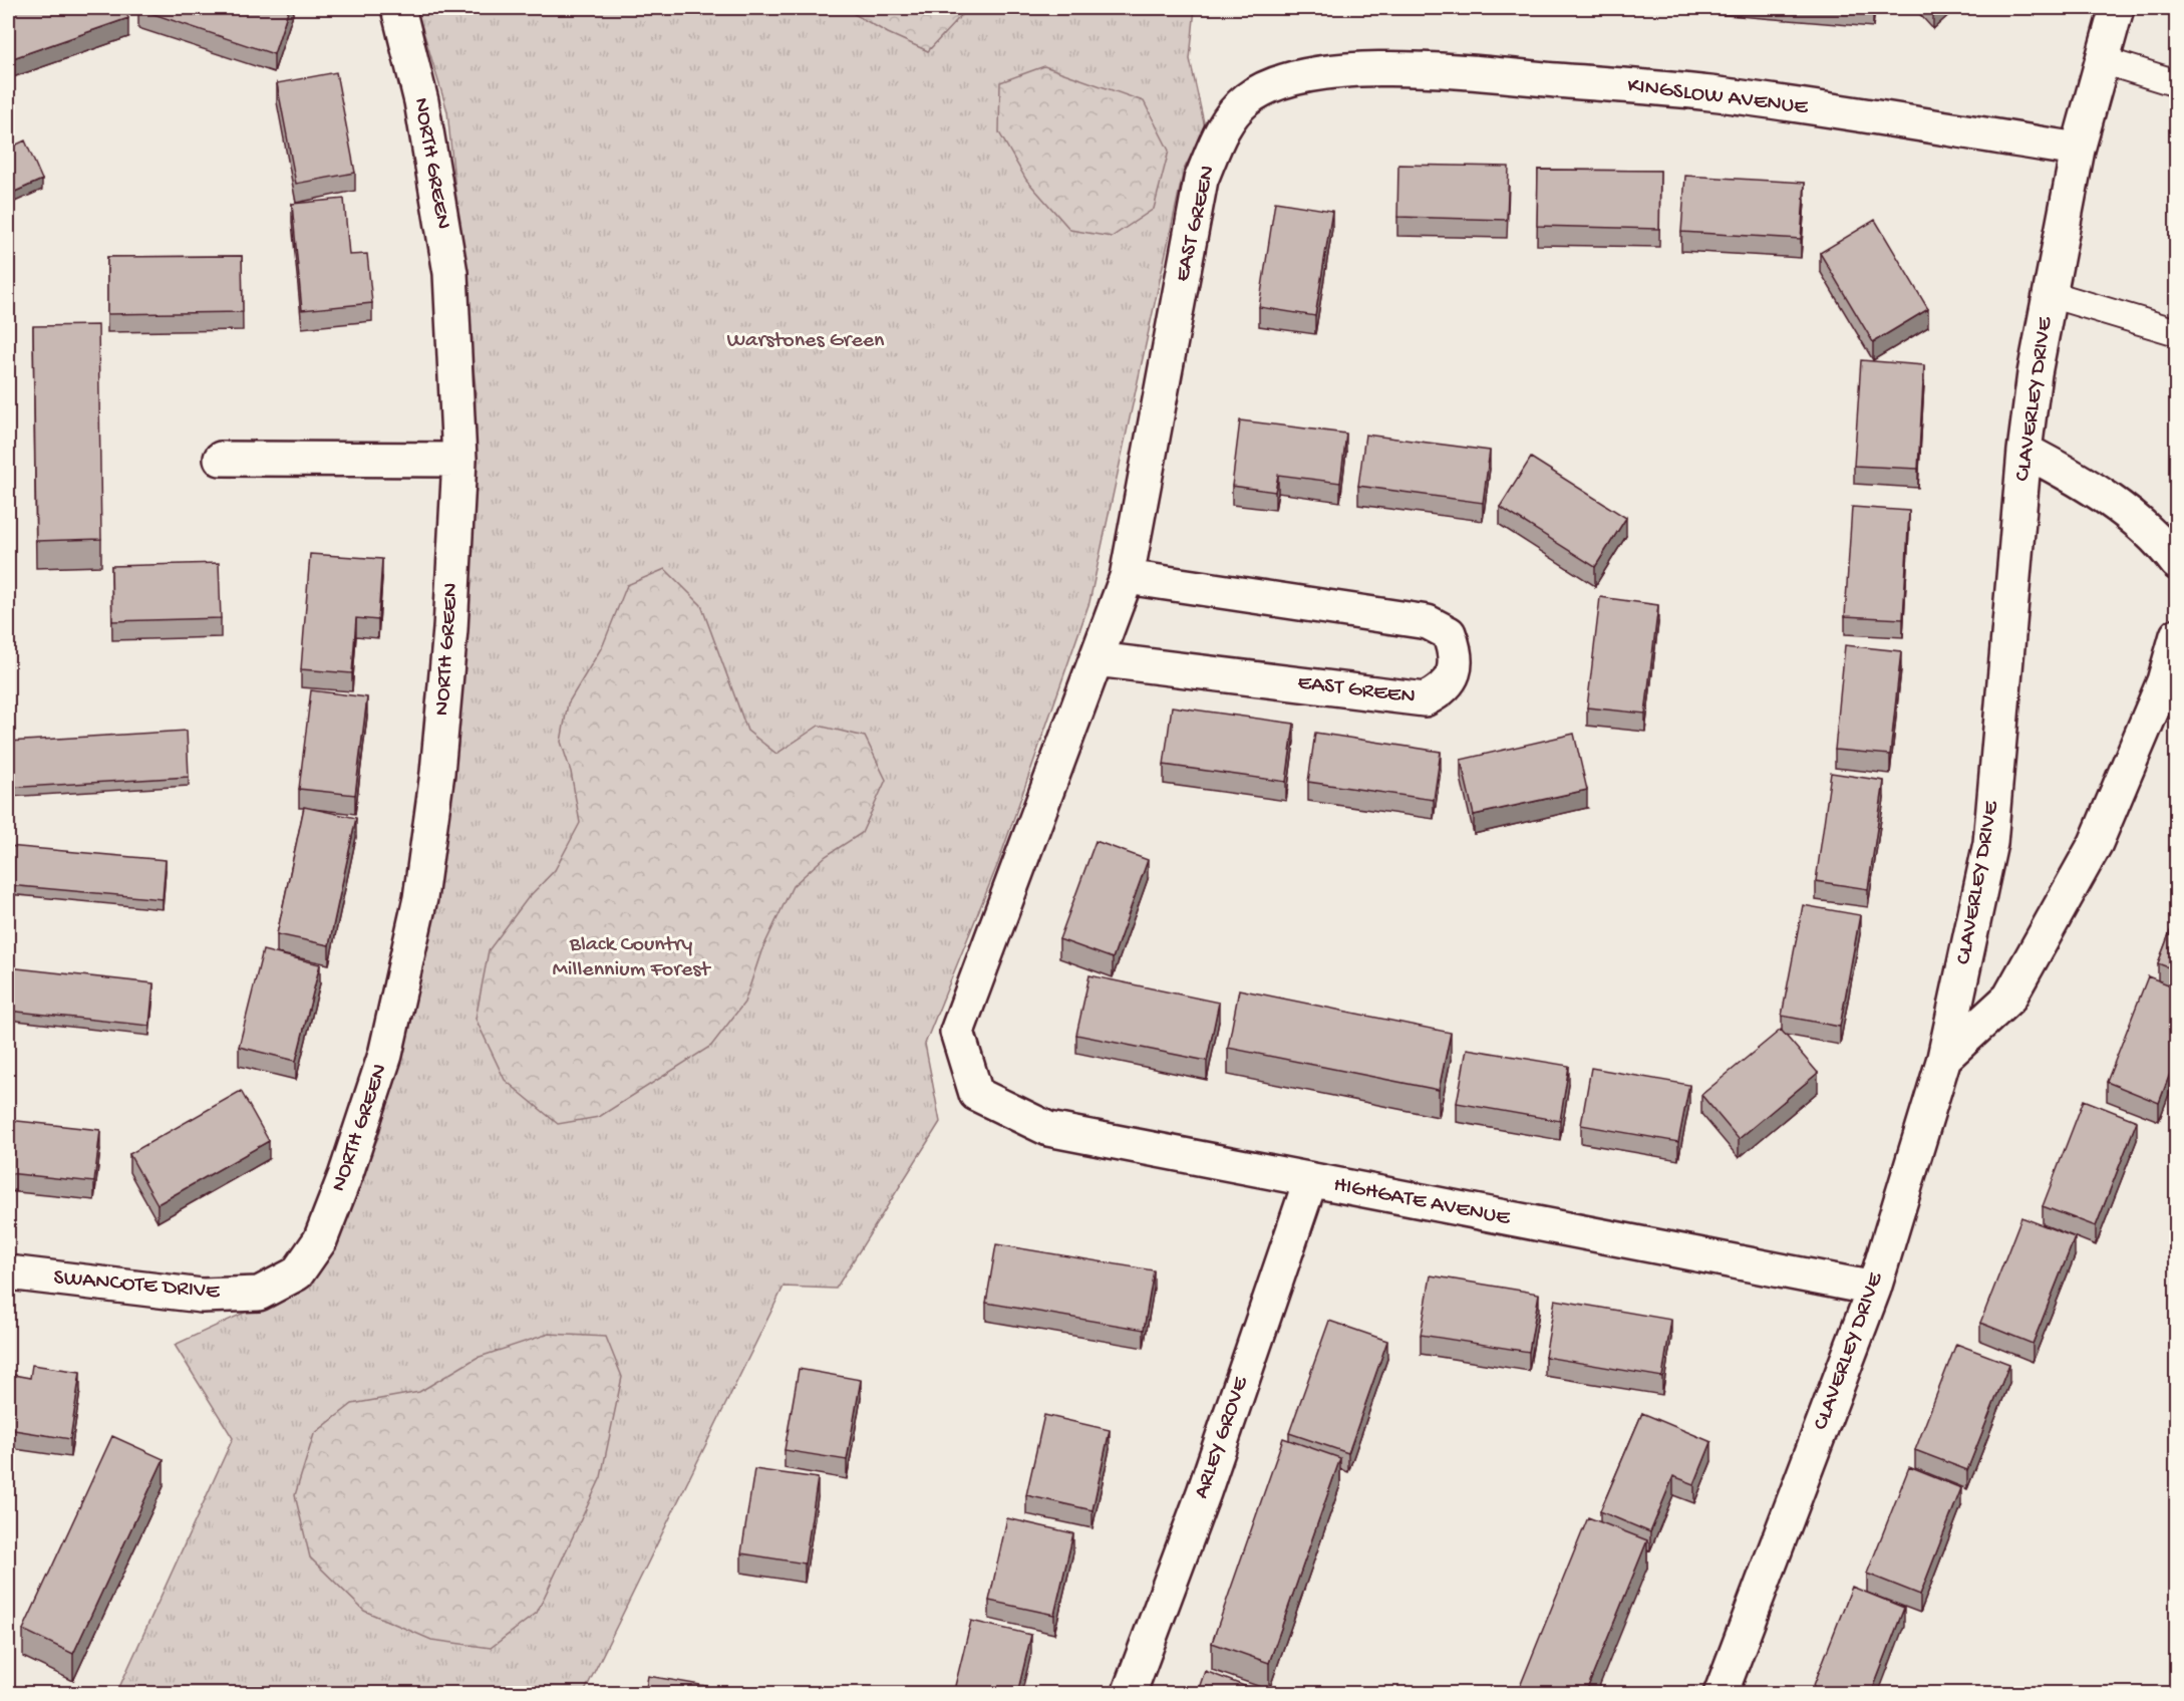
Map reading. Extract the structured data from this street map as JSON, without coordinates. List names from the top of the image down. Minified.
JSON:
{"streets":{"street":["KINGSLOW AVENUE","NORTH GREEN","EAST GREEN","CLAVERLEY DRIVE","HIGHGATE AVENUE","SWANCOTE DRIVE","ARLEY GROVE"]},"crossings":[["KINGSLOW AVENUE","EAST GREEN"],["KINGSLOW AVENUE","CLAVERLEY DRIVE"],["NORTH GREEN","SWANCOTE DRIVE"],["EAST GREEN","HIGHGATE AVENUE"],["CLAVERLEY DRIVE","HIGHGATE AVENUE"],["HIGHGATE AVENUE","ARLEY GROVE"]],"parks":["Warstones Green","Black Country Millennium Forest"]}
